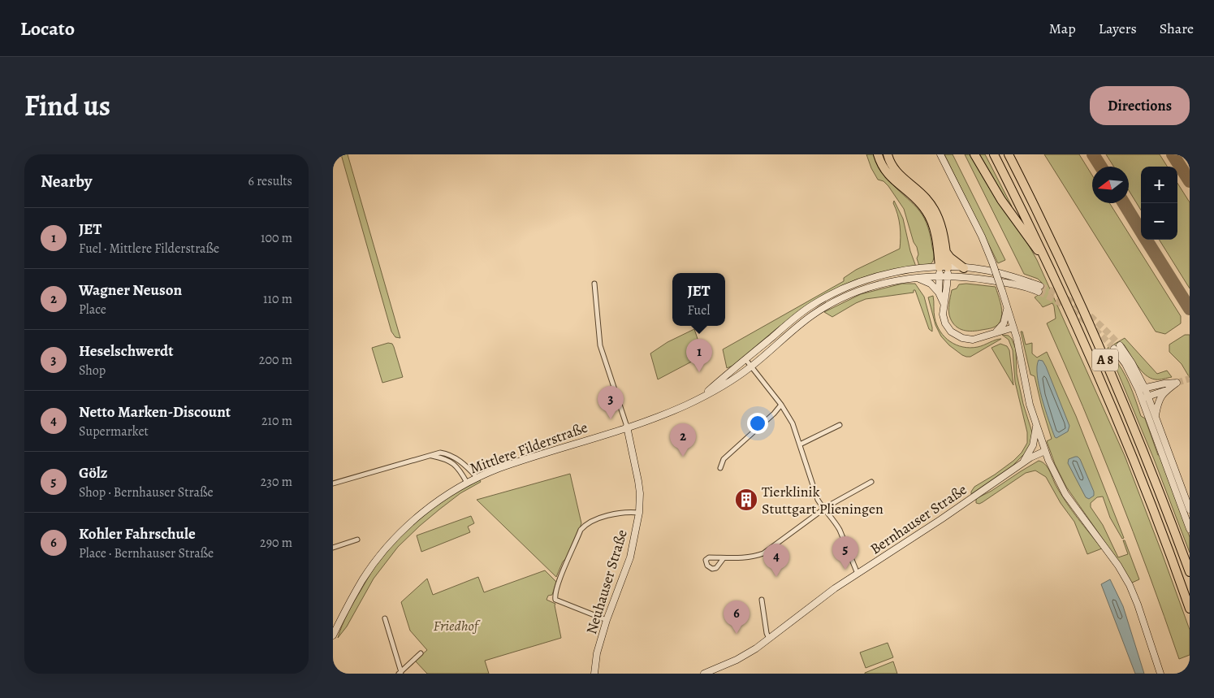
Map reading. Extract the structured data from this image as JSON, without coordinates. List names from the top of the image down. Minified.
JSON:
{"streets":{"highway":["A 8"],"main road":["Mittlere Filderstraße","Bernhauser Straße","Neuhauser Straße"]},"crossings":[["Mittlere Filderstraße","Neuhauser Straße"]],"parks":["Friedhof"],"places":{"building":["Tierklinik Stuttgart Plieningen"]},"north":"left","page":{"header":"Locato","nav":["Map","Layers","Share"],"title":"Find us","buttons":"Directions","heading":["Nearby","6 results"],"map_buttons":["+","−"],"list":[{"mark":"1","name":"JET","note":"Fuel · Mittlere Filderstraße","value":"100 m"},{"mark":"2","name":"Wagner Neuson","note":"Place","value":"110 m"},{"mark":"3","name":"Heselschwerdt","note":"Shop","value":"200 m"},{"mark":"4","name":"Netto Marken-Discount","note":"Supermarket","value":"210 m"},{"mark":"5","name":"Gölz","note":"Shop · Bernhauser Straße","value":"230 m"},{"mark":"6","name":"Kohler Fahrschule","note":"Place · Bernhauser Straße","value":"290 m"}],"popup":["JET","Fuel"],"pins":["1","3","2","5","4","6"]}}
